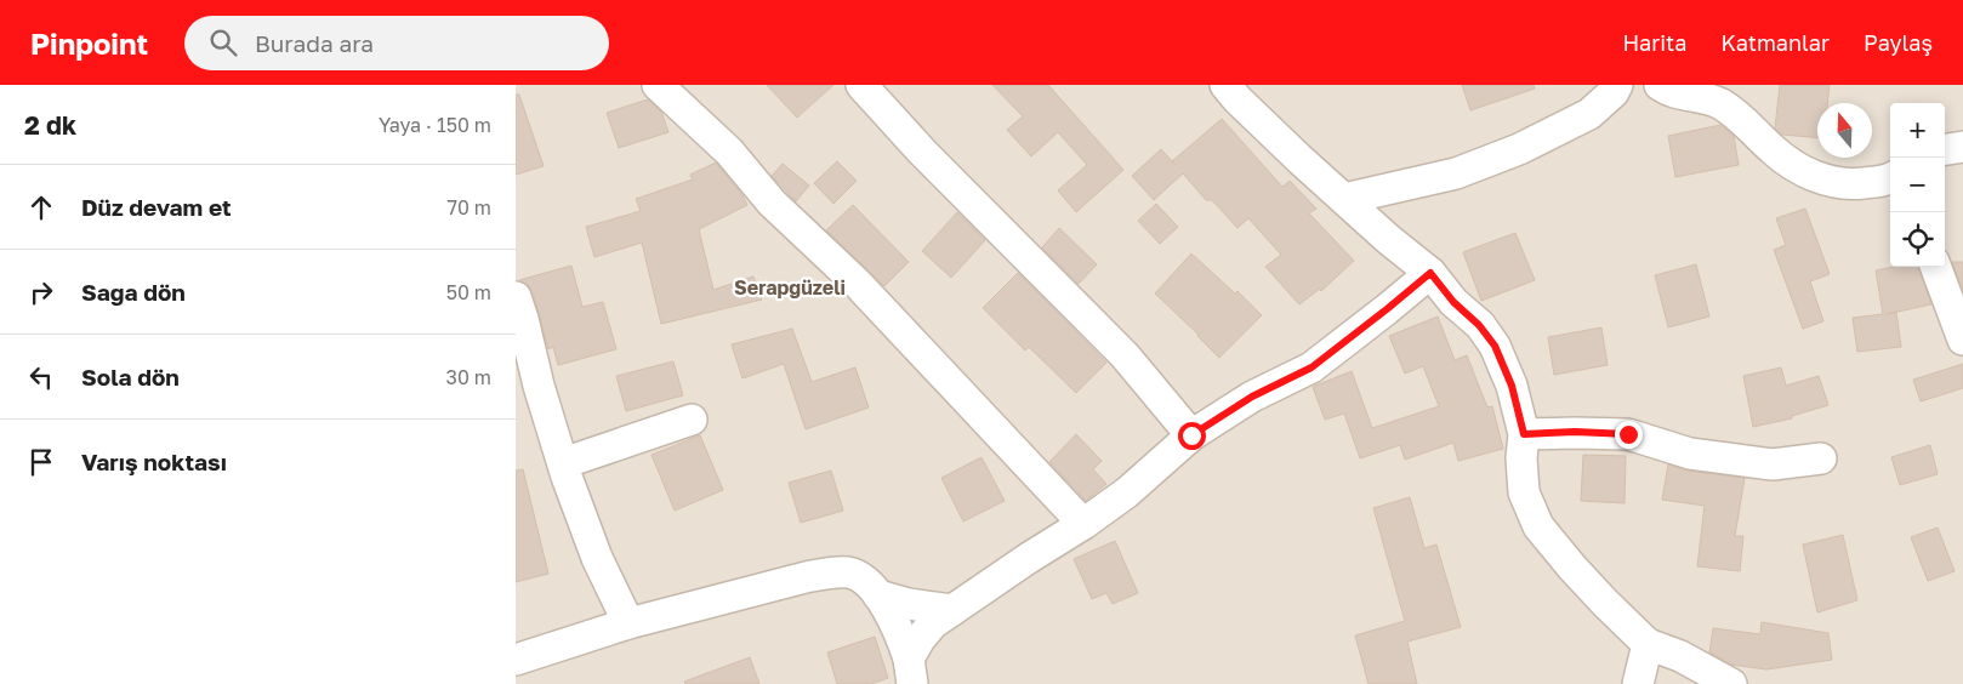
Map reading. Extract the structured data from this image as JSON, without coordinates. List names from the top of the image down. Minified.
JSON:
{"districts":["Serapgüzeli"],"north":"top","page":{"header":"Pinpoint","search":"Burada ara","nav":["Harita","Katmanlar","Paylaş"],"heading":["2 dk","Yaya · 150 m"],"map_buttons":["+","−"],"list":[["Düz devam et","70 m"],["Sağa dön","50 m"],["Sola dön","30 m"],"Varış noktası"]}}
